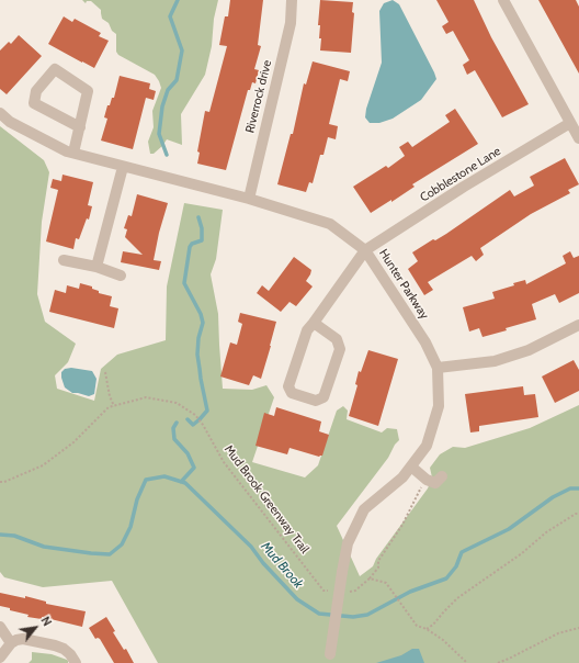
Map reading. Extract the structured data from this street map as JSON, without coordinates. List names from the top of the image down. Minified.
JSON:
{"streets":{"street":["Riverrock drive","Cobblestone Lane","Hunter Parkway"],"path":["Mud Brook Greenway Trail"]},"crossings":[["Riverrock drive","Hunter Parkway"],["Cobblestone Lane","Hunter Parkway"]],"water":["Mud Brook"],"north":"top right"}
